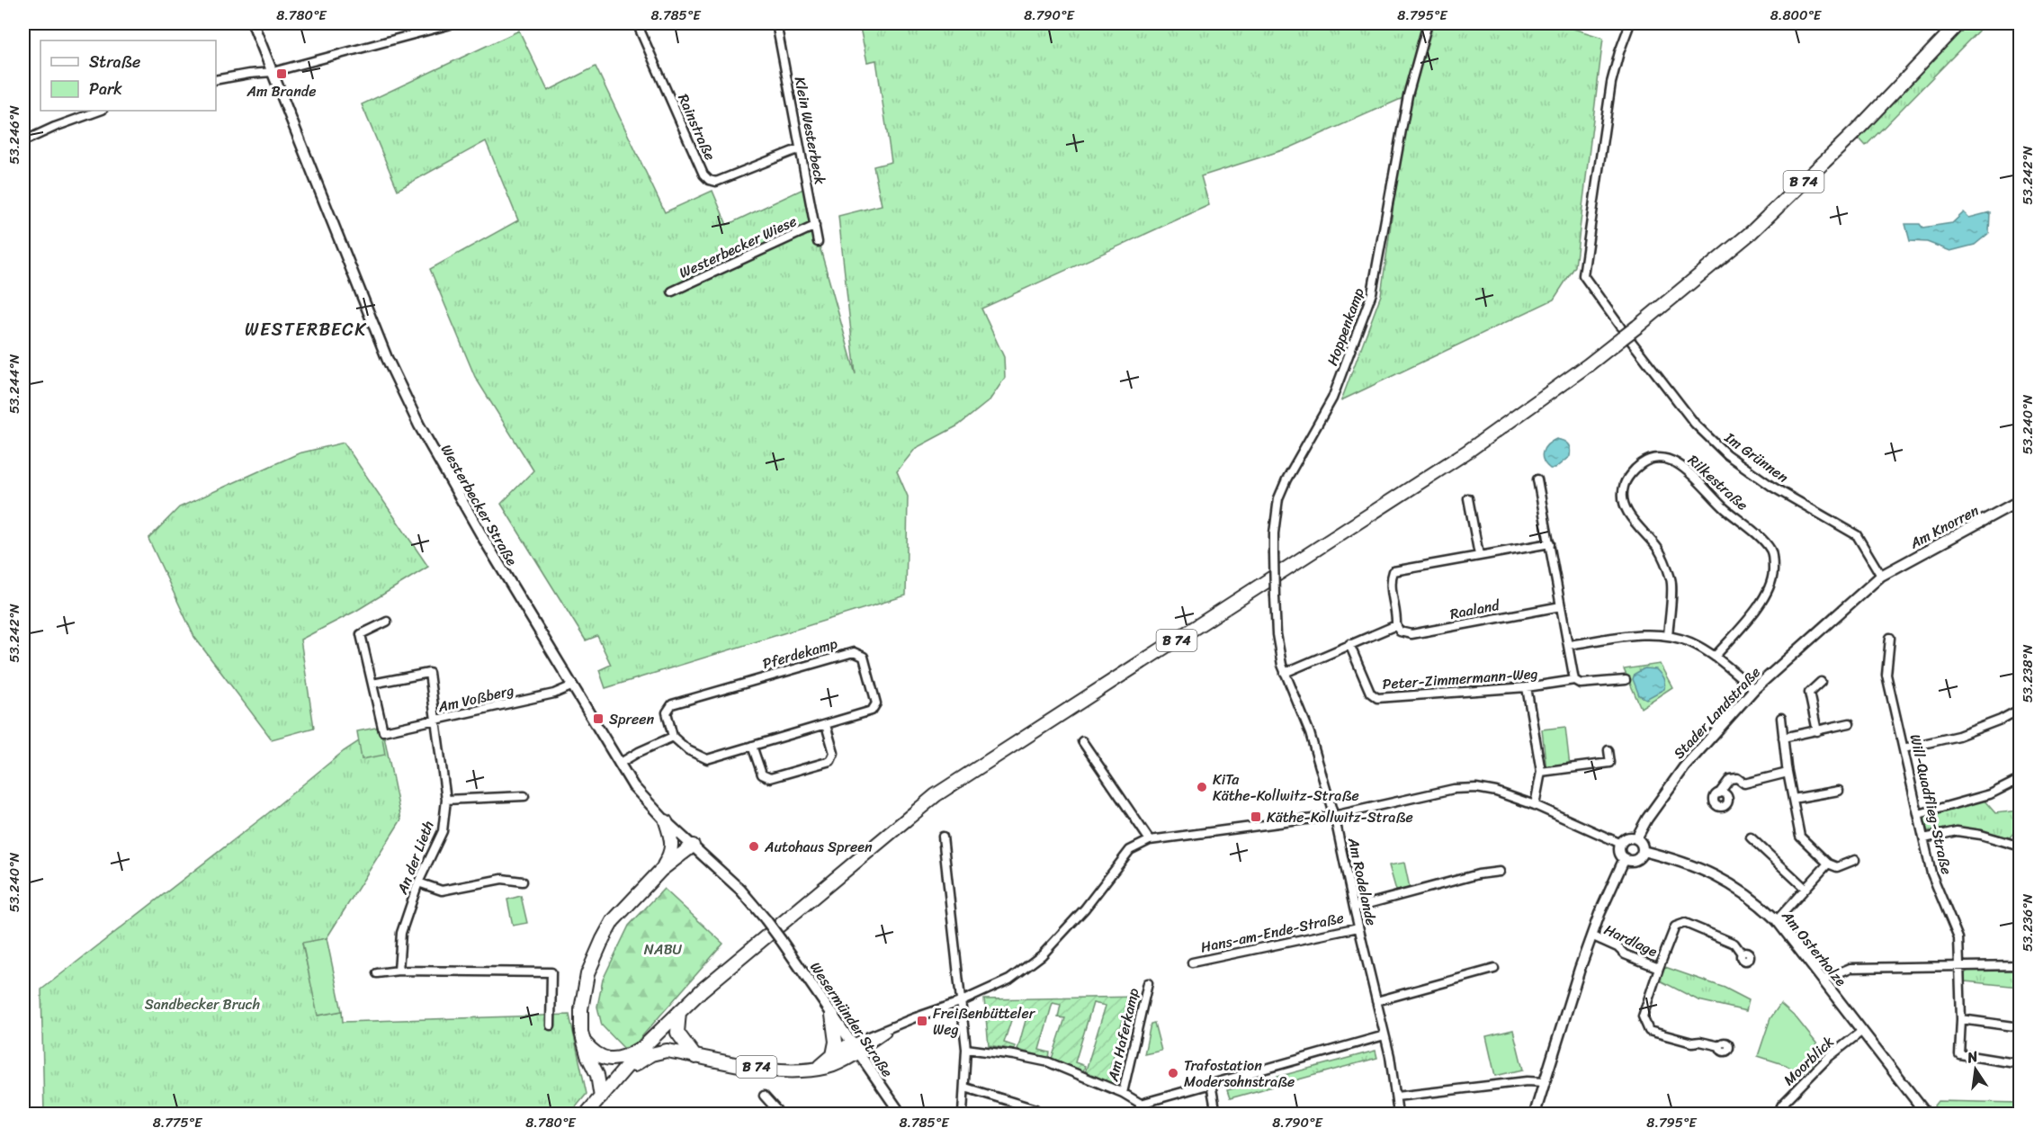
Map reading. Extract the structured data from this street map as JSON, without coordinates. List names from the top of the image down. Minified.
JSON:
{"streets":{"main road":["B 74"],"street":["Rainstraße","Klein Westerbeck","Westerbecker Wiese","Hoppenkamp","Im Grünnen","Rilkestraße","Westerbecker Straße","Am Knorren","Raaland","Pferdekamp","Peter-Zimmermann-Weg","Am Voßberg","Stader Landstraße","Will-Quadflieg-Straße","An der Lieth","Am Rodelande","Hans-am-Ende-Straße","Hardlage","Am Osterholze","Wesermünder Straße","Am Haferkamp","Moorblick"]},"crossings":[["Rainstraße","Klein Westerbeck"],["Klein Westerbeck","Westerbecker Wiese"],["B 74","Im Grünnen"],["Hoppenkamp","Am Rodelande"],["Im Grünnen","Am Knorren"],["Im Grünnen","Stader Landstraße"],["Westerbecker Straße","Am Voßberg"],["Westerbecker Straße","Wesermünder Straße"],["Am Knorren","Stader Landstraße"],["Am Voßberg","An der Lieth"],["Stader Landstraße","Am Osterholze"],["Am Rodelande","Hans-am-Ende-Straße"],["Am Osterholze","Moorblick"]],"districts":["WESTERBECK"],"parks":["NABU","Sandbecker Bruch"],"places":{"transit":["Am Brande","Spreen","Käthe-Kollwitz-Straße","Freißenbütteler Weg"],"other":["KiTa Käthe-Kollwitz-Straße","Autohaus Spreen","Trafostation Modersohnstraße"]},"legend":["Straße","Park"],"north":"top","coordinates":["8.780°E","8.785°E","8.790°E","8.795°E","8.800°E","53.246°N","53.242°N","53.244°N","53.240°N","53.238°N","53.236°N","8.775°E"]}
